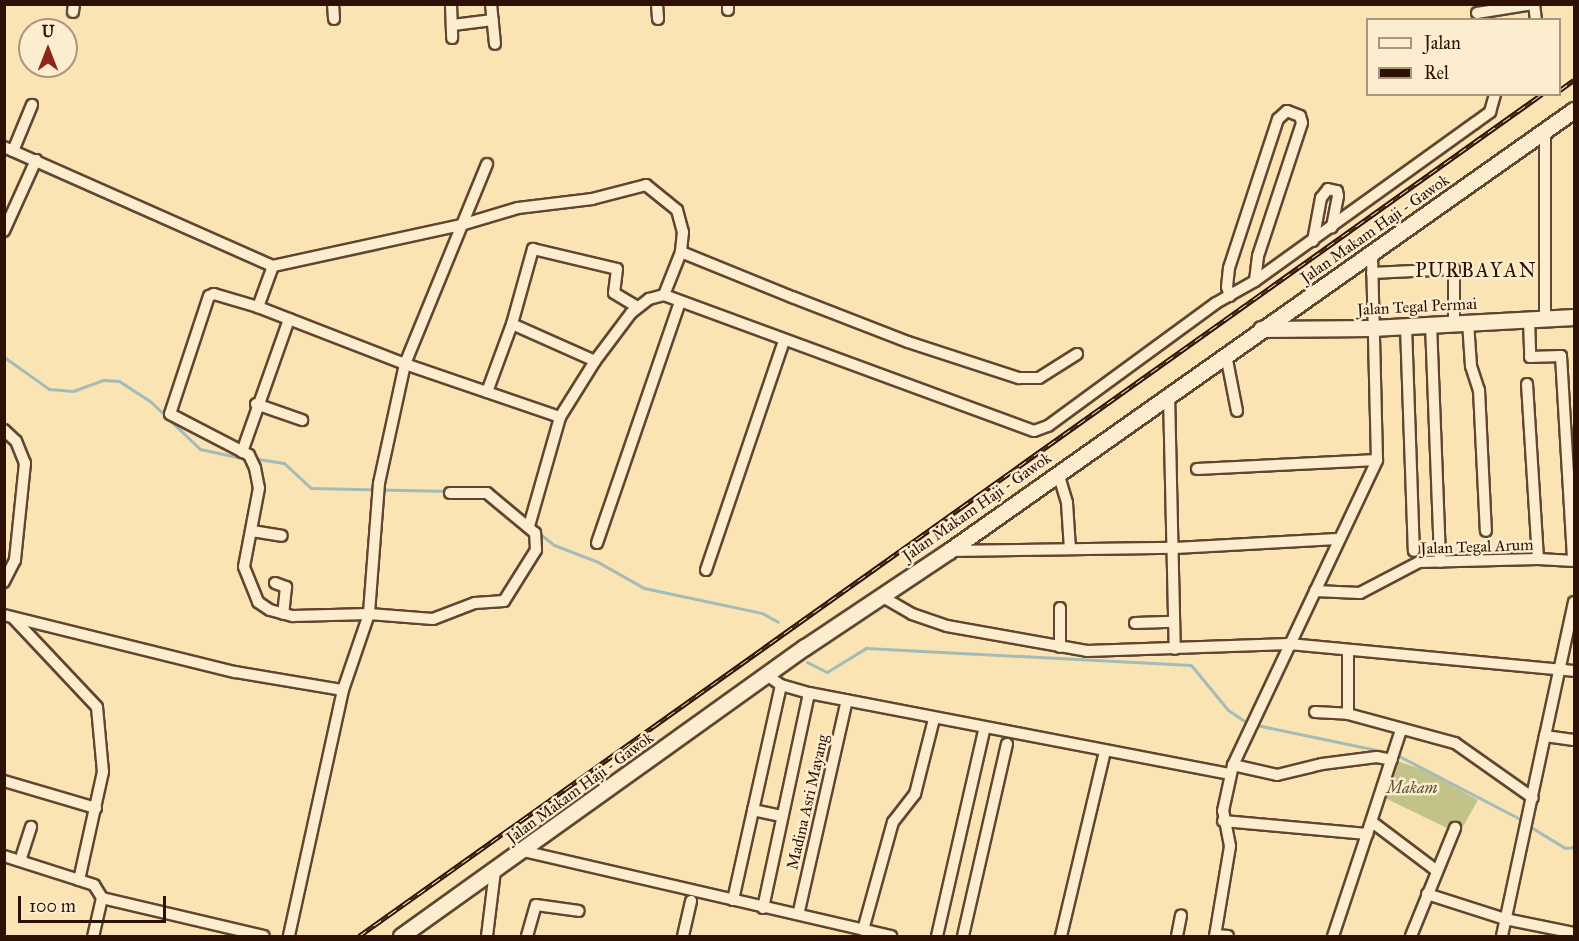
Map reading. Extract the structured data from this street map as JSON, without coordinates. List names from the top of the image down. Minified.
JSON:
{"streets":{"street":["Jalan Makam Haji - Gawok","Jalan Tegal Permai","Jalan Tegal Arum","Madina Asri Mayang"]},"crossings":[["Jalan Makam Haji - Gawok","Jalan Tegal Permai"]],"districts":["PURBAYAN"],"parks":["Makam"],"legend":["Jalan","Rel"],"scale_bar":"100 m","north":"top"}
